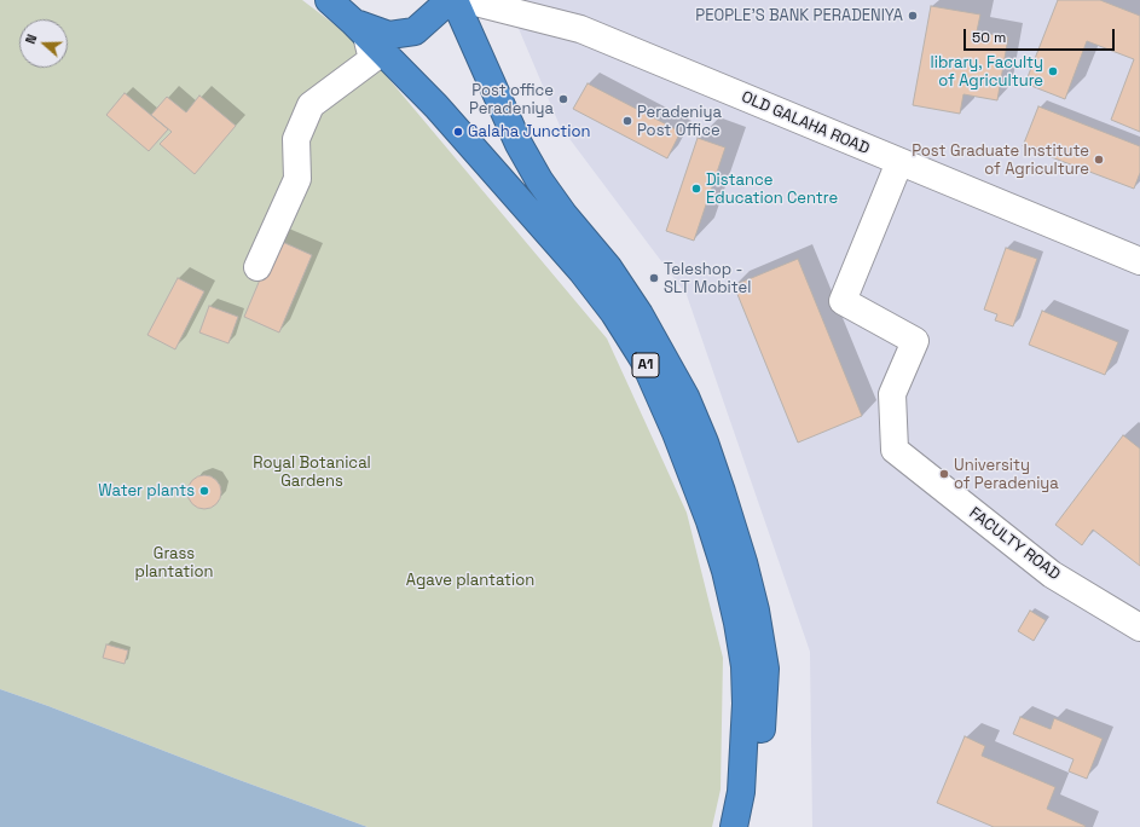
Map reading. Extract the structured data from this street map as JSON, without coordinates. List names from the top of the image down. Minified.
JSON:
{"streets":{"highway":["A1"],"lane":["OLD GALAHA ROAD","FACULTY ROAD"]},"crossings":[["OLD GALAHA ROAD","FACULTY ROAD"]],"parks":["Royal Botanical Gardens","Grass plantation","Agave plantation"],"places":["PEOPLE'S BANK PERADENIYA","library, Faculty of Agriculture","Post office Peradeniya","Peradeniya Post Office","Galaha Junction","Post Graduate Institute of Agriculture","Distance Education Centre","Teleshop - SLT Mobitel","University of Peradeniya","Water plants"],"scale_bar":"50 m","north":"left"}
